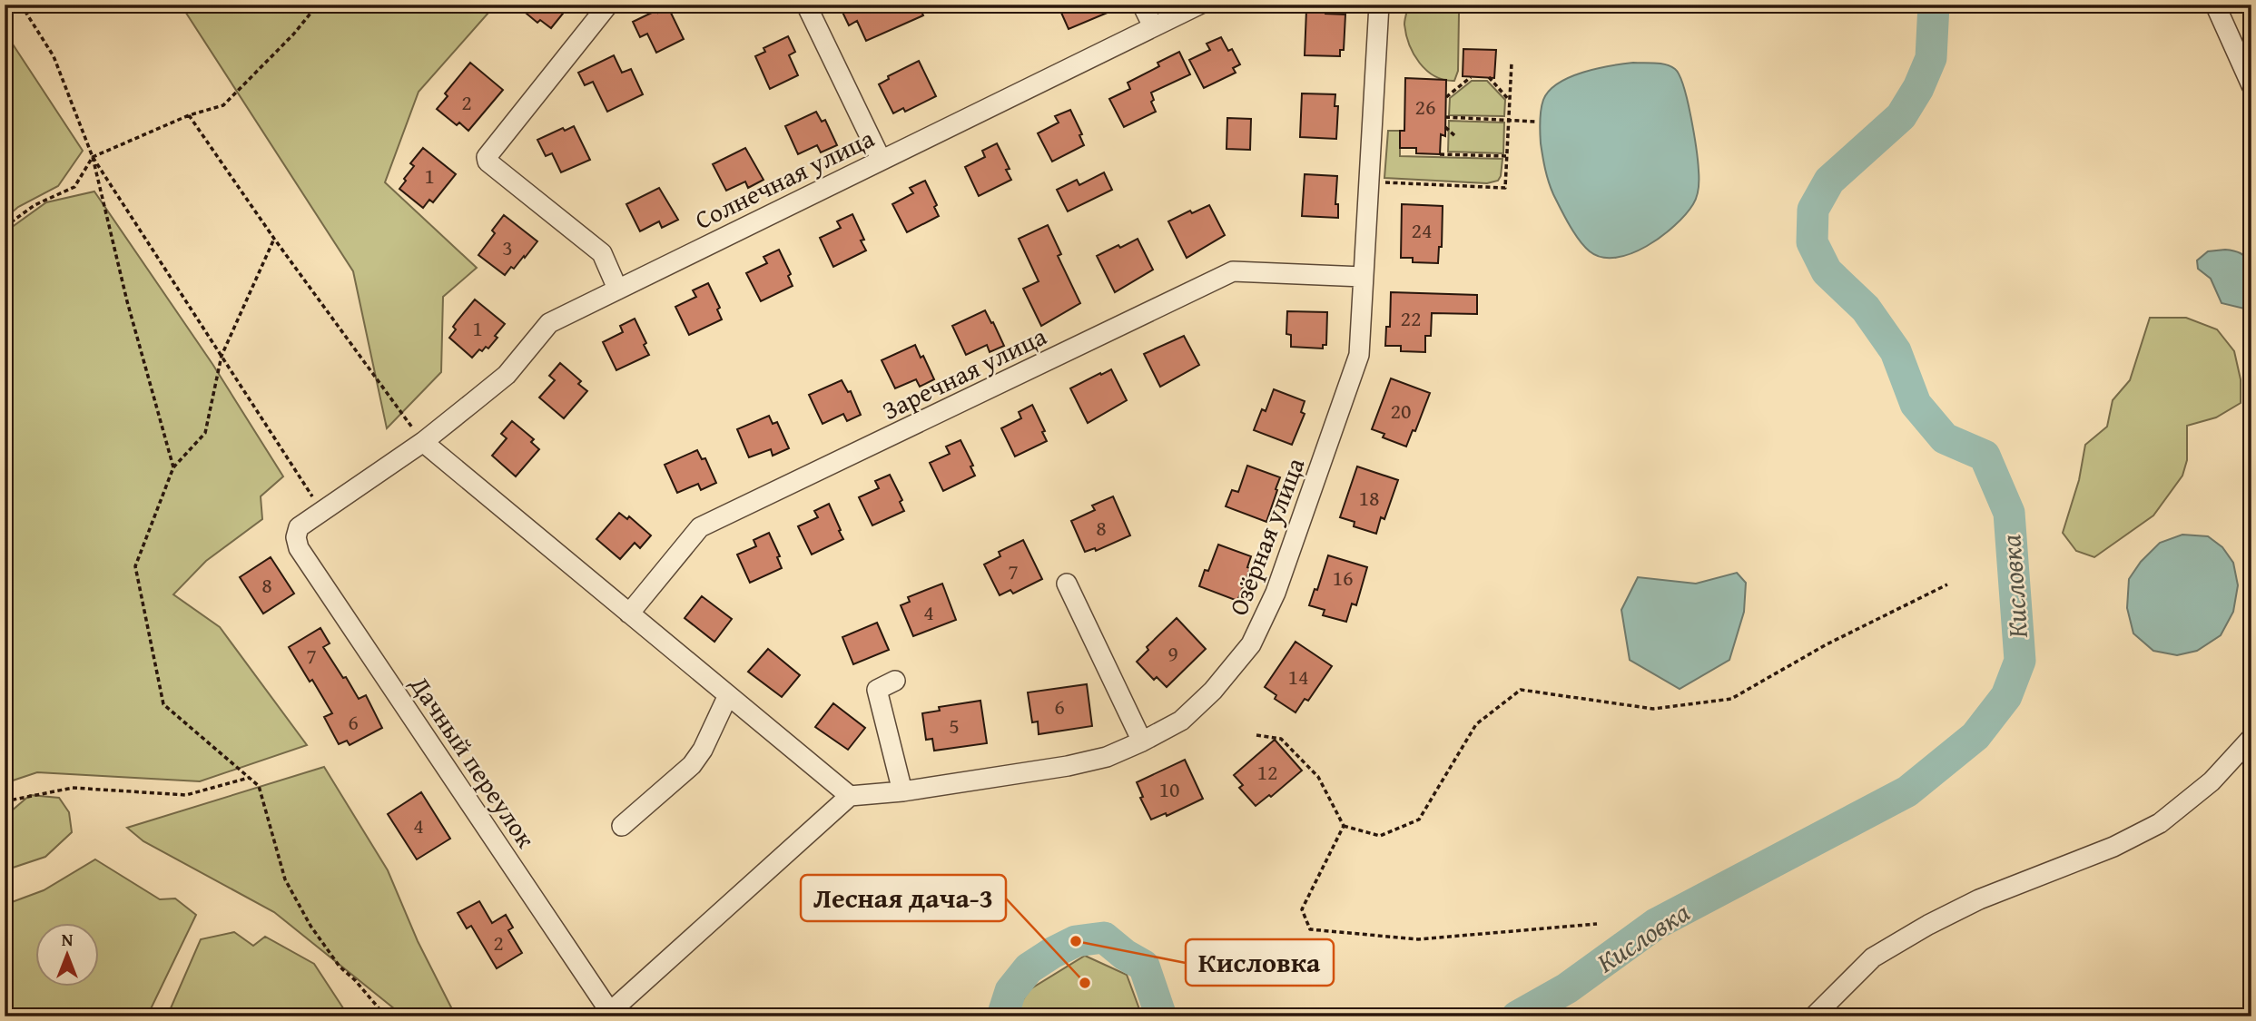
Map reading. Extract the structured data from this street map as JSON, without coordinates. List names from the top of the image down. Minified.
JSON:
{"streets":{"street":["Солнечная улица","Заречная улица","Озёрная улица","Дачный переулок"]},"crossings":[["Солнечная улица","Дачный переулок"],["Заречная улица","Озёрная улица"],["Озёрная улица","Дачный переулок"]],"water":["Кисловка"],"places":["Кисловка","Лесная дача-3"],"house_numbers":["2","26","1","24","3","22","1","20","18","8","7","16","8","4","9","7","14","6","6","5","12","10","4","2"],"north":"top"}
